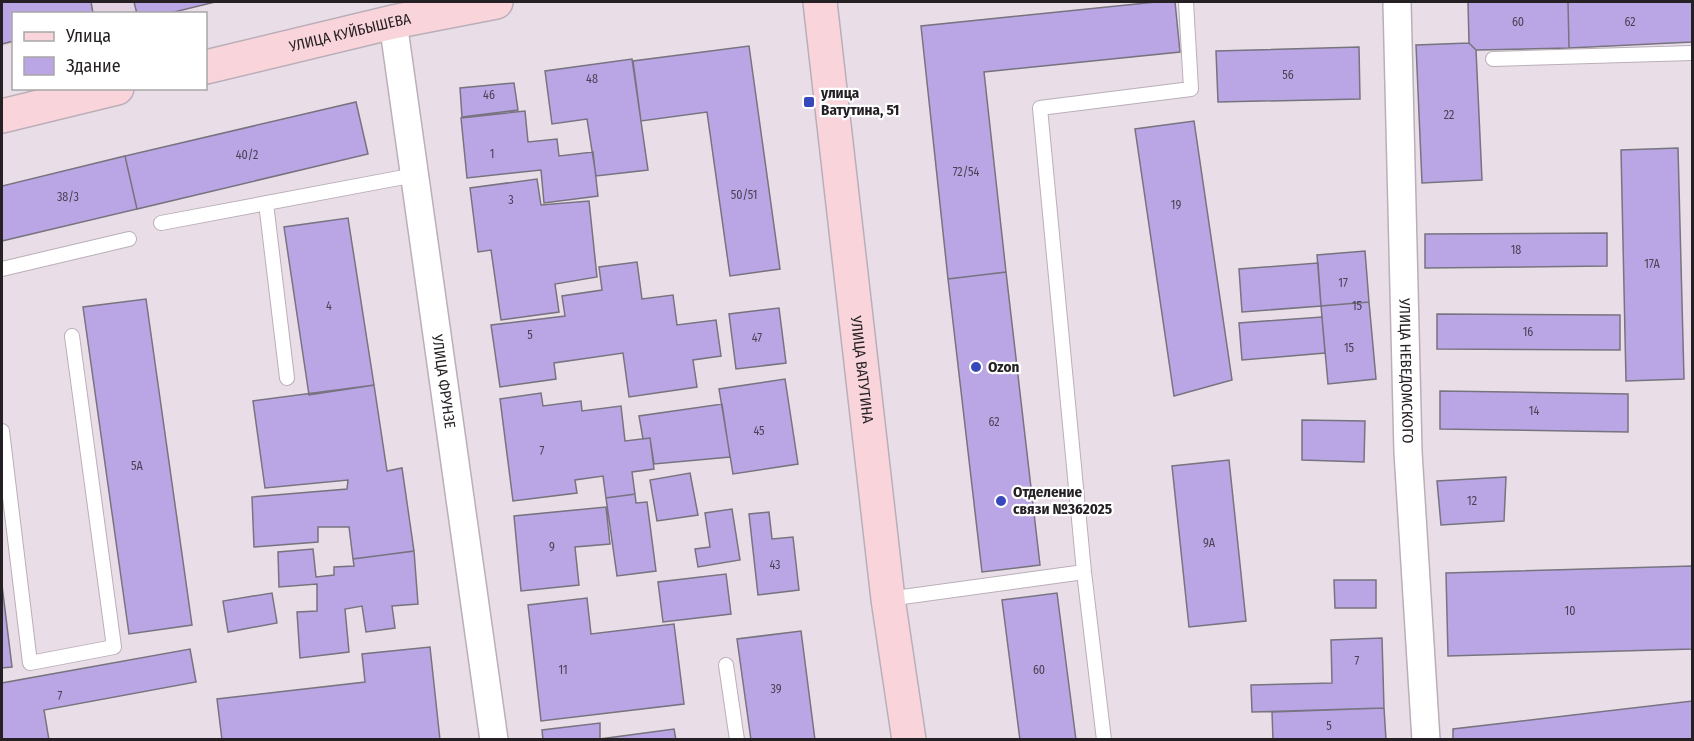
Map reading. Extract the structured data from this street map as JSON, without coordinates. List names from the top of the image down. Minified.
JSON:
{"streets":{"main road":["УЛИЦА КУЙБЫШЕВА","УЛИЦА ВАТУТИНА"],"street":["УЛИЦА НЕВЕДОМСКОГО","УЛИЦА ФРУНЗЕ"]},"crossings":[["УЛИЦА КУЙБЫШЕВА","УЛИЦА ФРУНЗЕ"]],"places":{"transit":["улица Ватутина, 51"],"other":["Ozon","Отделение связи №362025"]},"house_numbers":["60","62","56","48","46","22","1","40/2","72/54","50/51","38/3","3","19","18","17А","17","4","15","16","5","47","15","14","62","45","7","5А","12","9А","9","43","10","7","11","60","39","7","5"],"legend":["Улица","Здание"]}
